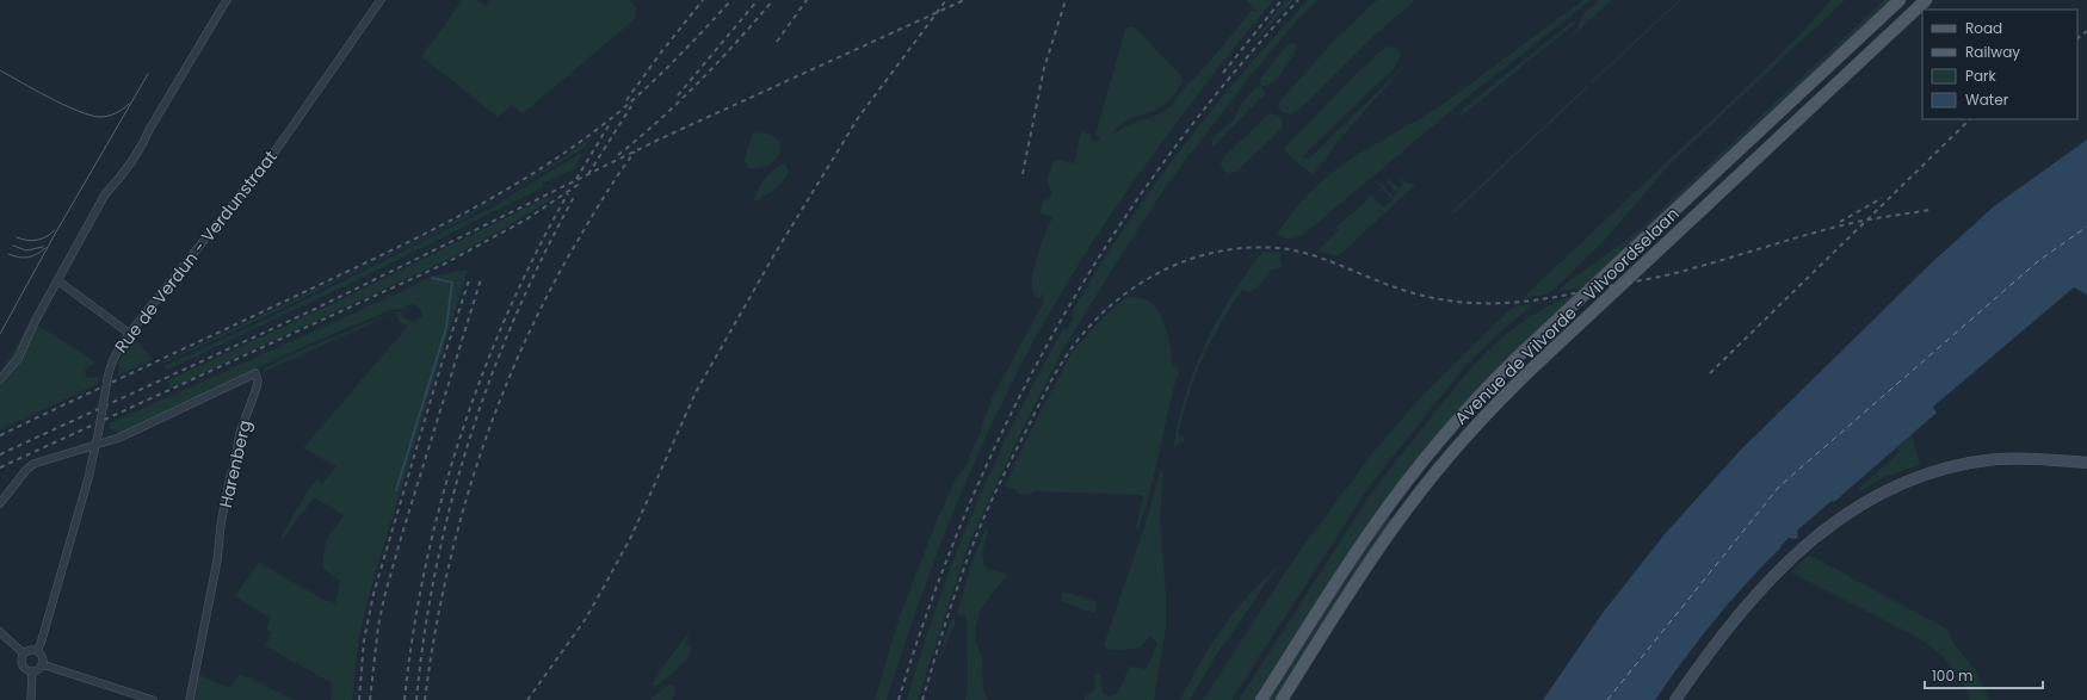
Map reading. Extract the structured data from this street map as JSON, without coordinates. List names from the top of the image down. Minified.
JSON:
{"streets":{"main road":["Avenue de Vilvorde - Vilvoordselaan"],"street":["Rue de Verdun - Verdunstraat","Harenberg"]},"crossings":[["Rue de Verdun - Verdunstraat","Harenberg"]],"legend":["Road","Railway","Park","Water"],"scale_bar":"100 m"}
